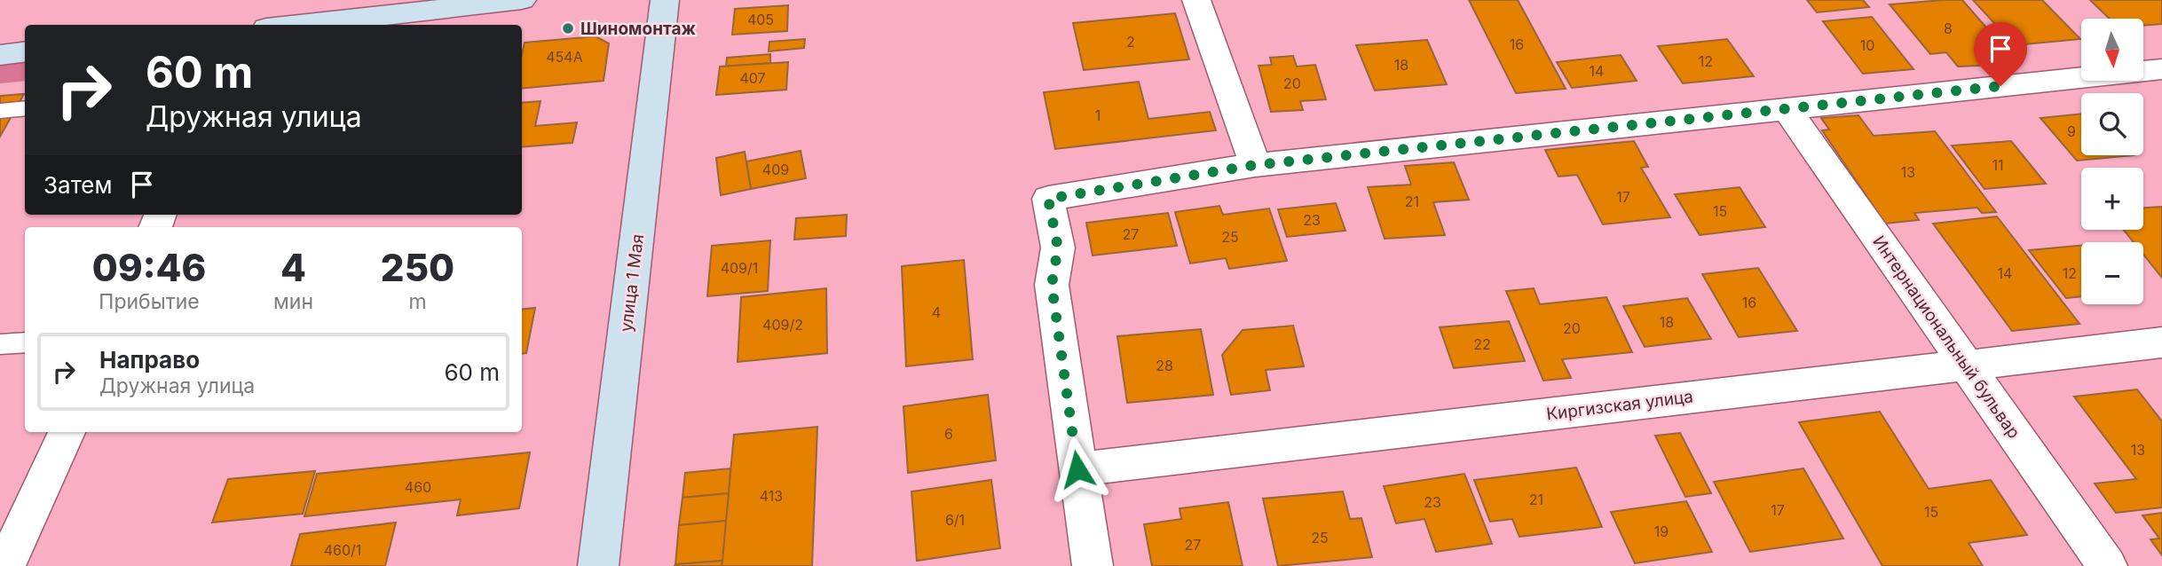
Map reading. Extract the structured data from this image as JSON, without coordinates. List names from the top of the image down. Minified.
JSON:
{"streets":{"main road":["улица 1 Мая"],"street":["Интернациональный бульвар","Киргизская улица"]},"crossings":[["Интернациональный бульвар","Киргизская улица"]],"places":["Шиномонтаж"],"house_numbers":["405","8","2","16","10","454А","12","18","14","407","20","1","9","11","409","13","17","21","15","23","27","25","409/1","14","12","16","4","18","409/2","20","22","28","6","13","460","413","21","23","17","15","6/1","19","25","27","460/1"],"north":"bottom","page":{"map_buttons":["+","−"],"turn":["60 m","Дружная улица"],"then":"Затем","eta":["09:46","Прибытие","4","мин","250","m"],"list":[{"name":"Направо","note":"Дружная улица","value":"60 m"}]}}
